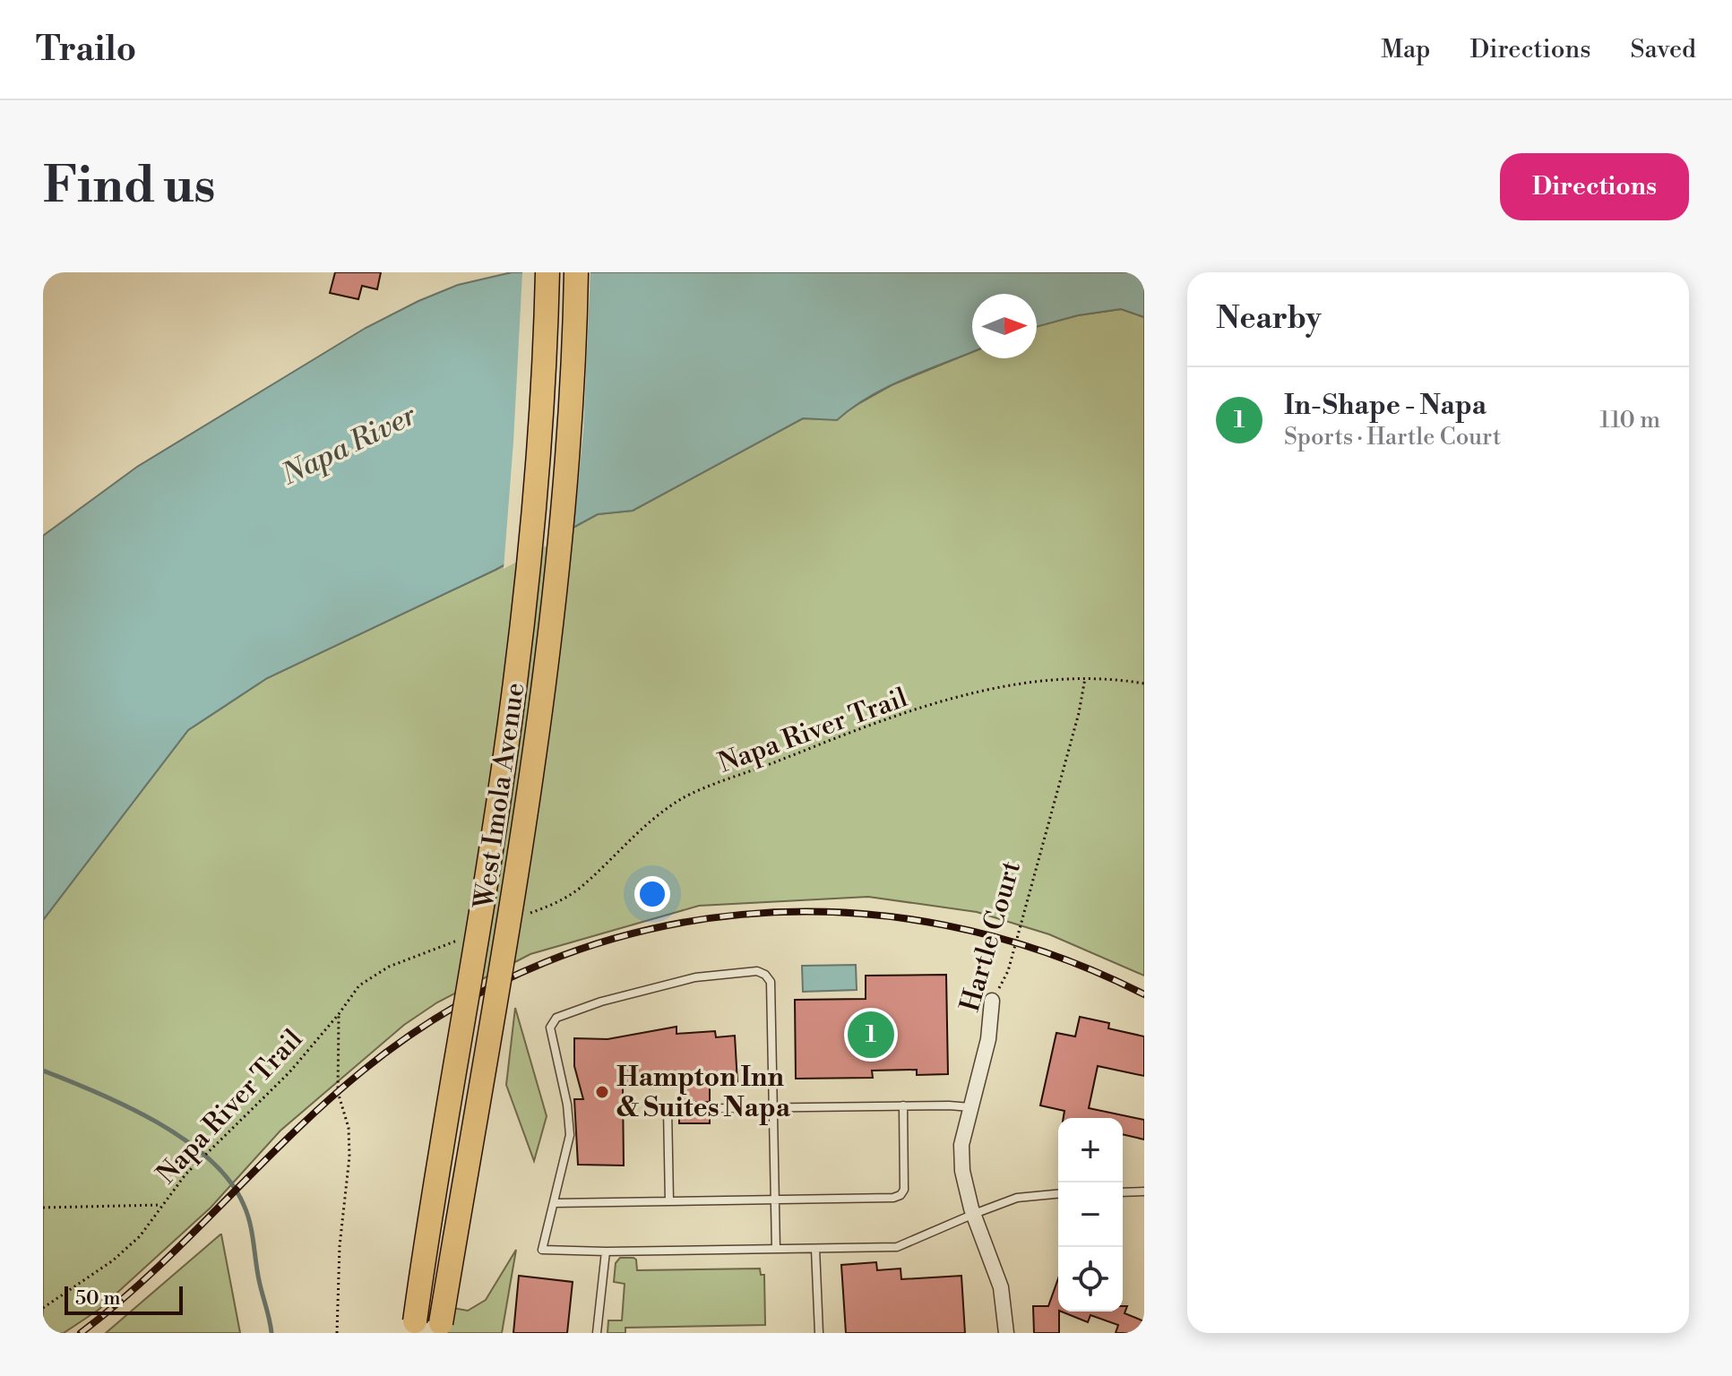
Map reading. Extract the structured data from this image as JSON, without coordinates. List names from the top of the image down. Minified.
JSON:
{"streets":{"main road":["West Imola Avenue"],"street":["Hartle Court"],"path":["Napa River Trail"]},"crossings":[["Napa River Trail","Hartle Court"]],"water":["Napa River"],"places":["Hampton Inn & Suites Napa"],"scale_bar":"50 m","north":"right","page":{"header":"Trailo","nav":["Map","Directions","Saved"],"buttons":"Directions","title":"Find us","heading":"Nearby","list":[{"mark":"1","name":"In-Shape - Napa","note":"Sports · Hartle Court","value":"110 m"}],"pins":"1","map_buttons":["+","−"],"scale":"50 m"}}
